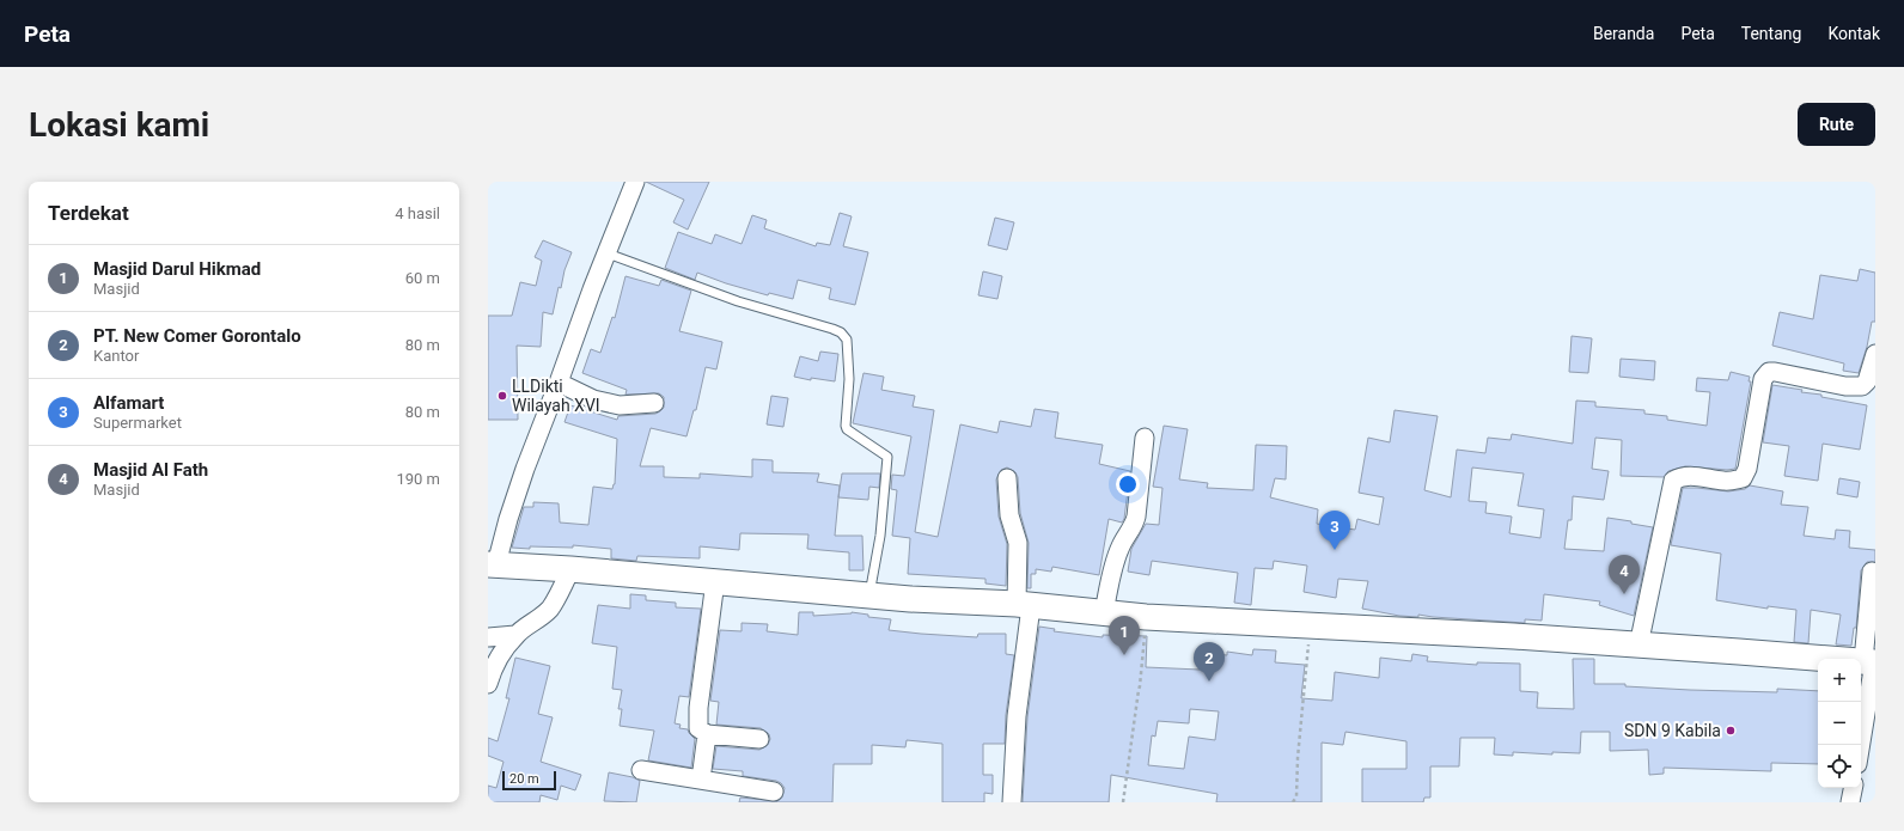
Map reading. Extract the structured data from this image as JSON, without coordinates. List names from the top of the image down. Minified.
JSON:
{"places":["LLDikti Wilayah XVI","SDN 9 Kabila"],"scale_bar":"20 m","page":{"header":"Peta","nav":["Beranda","Peta","Tentang","Kontak"],"buttons":"Rute","title":"Lokasi kami","heading":["Terdekat","4 hasil"],"list":[{"mark":"1","name":"Masjid Darul Hikmad","note":"Masjid","value":"60 m"},{"mark":"2","name":"PT. New Comer Gorontalo","note":"Kantor","value":"80 m"},{"mark":"3","name":"Alfamart","note":"Supermarket","value":"80 m"},{"mark":"4","name":"Masjid Al Fath","note":"Masjid","value":"190 m"}],"pins":["3","4","1","2"],"map_buttons":["+","−"],"scale":"20 m"}}
